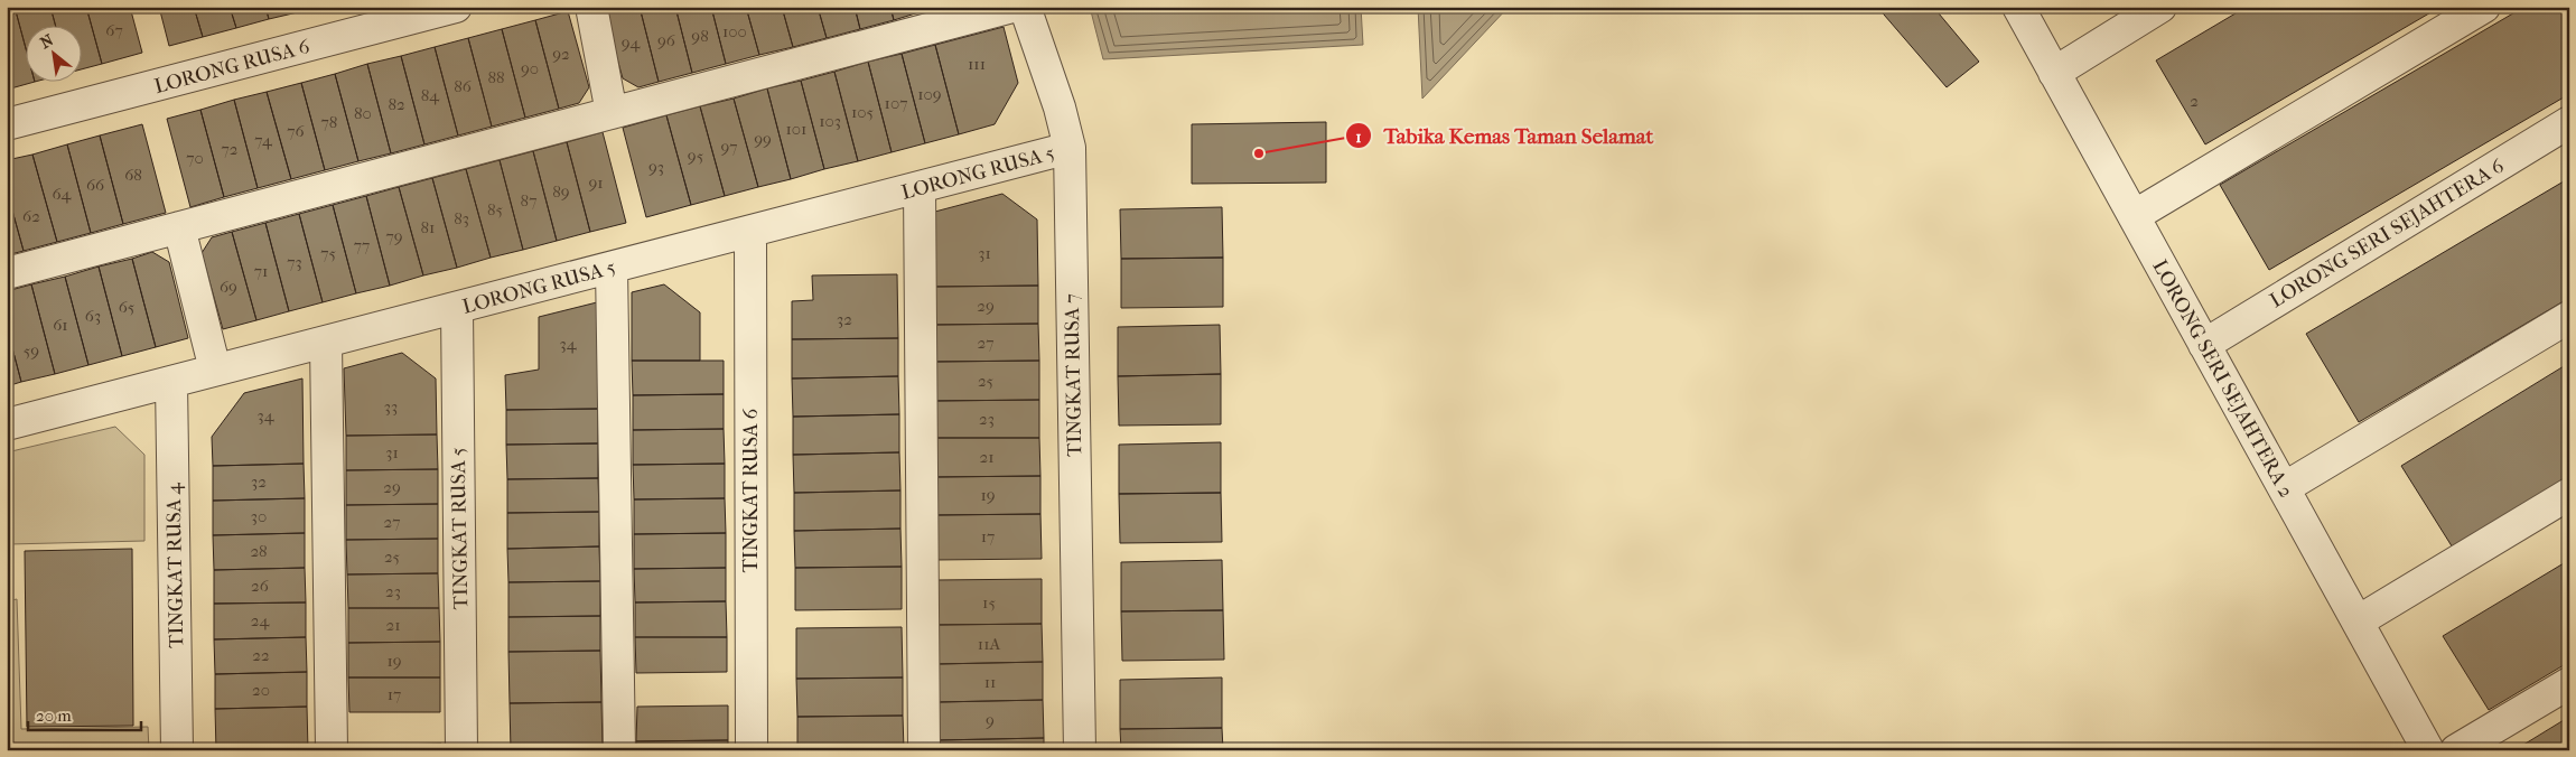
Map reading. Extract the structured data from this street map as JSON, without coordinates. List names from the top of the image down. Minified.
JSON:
{"streets":{"street":["LORONG RUSA 6","LORONG RUSA 5","LORONG SERI SEJAHTERA 6","TINGKAT RUSA 7","LORONG SERI SEJAHTERA 2","TINGKAT RUSA 6","TINGKAT RUSA 5","TINGKAT RUSA 4"]},"crossings":[["LORONG RUSA 5","TINGKAT RUSA 7"],["LORONG RUSA 5","TINGKAT RUSA 6"],["LORONG RUSA 5","TINGKAT RUSA 5"],["LORONG RUSA 5","TINGKAT RUSA 4"],["LORONG SERI SEJAHTERA 6","LORONG SERI SEJAHTERA 2"]],"places":["Tabika Kemas Taman Selamat"],"house_numbers":["67","100","98","96","94","92","111","90","88","86","109","84","2","107","82","105","80","103","78","101","76","99","74","97","72","95","70","93","68","91","66","89","64","87","85","62","83","81","79","77","75","31","73","71","69","29","65","63","32","61","27","34","59","25","33","34","23","31","21","32","29","19","30","27","17","28","25","26","23","15","24","21","11A","22","19","11","20","17","9"],"scale_bar":"20 m","north":"top left"}
